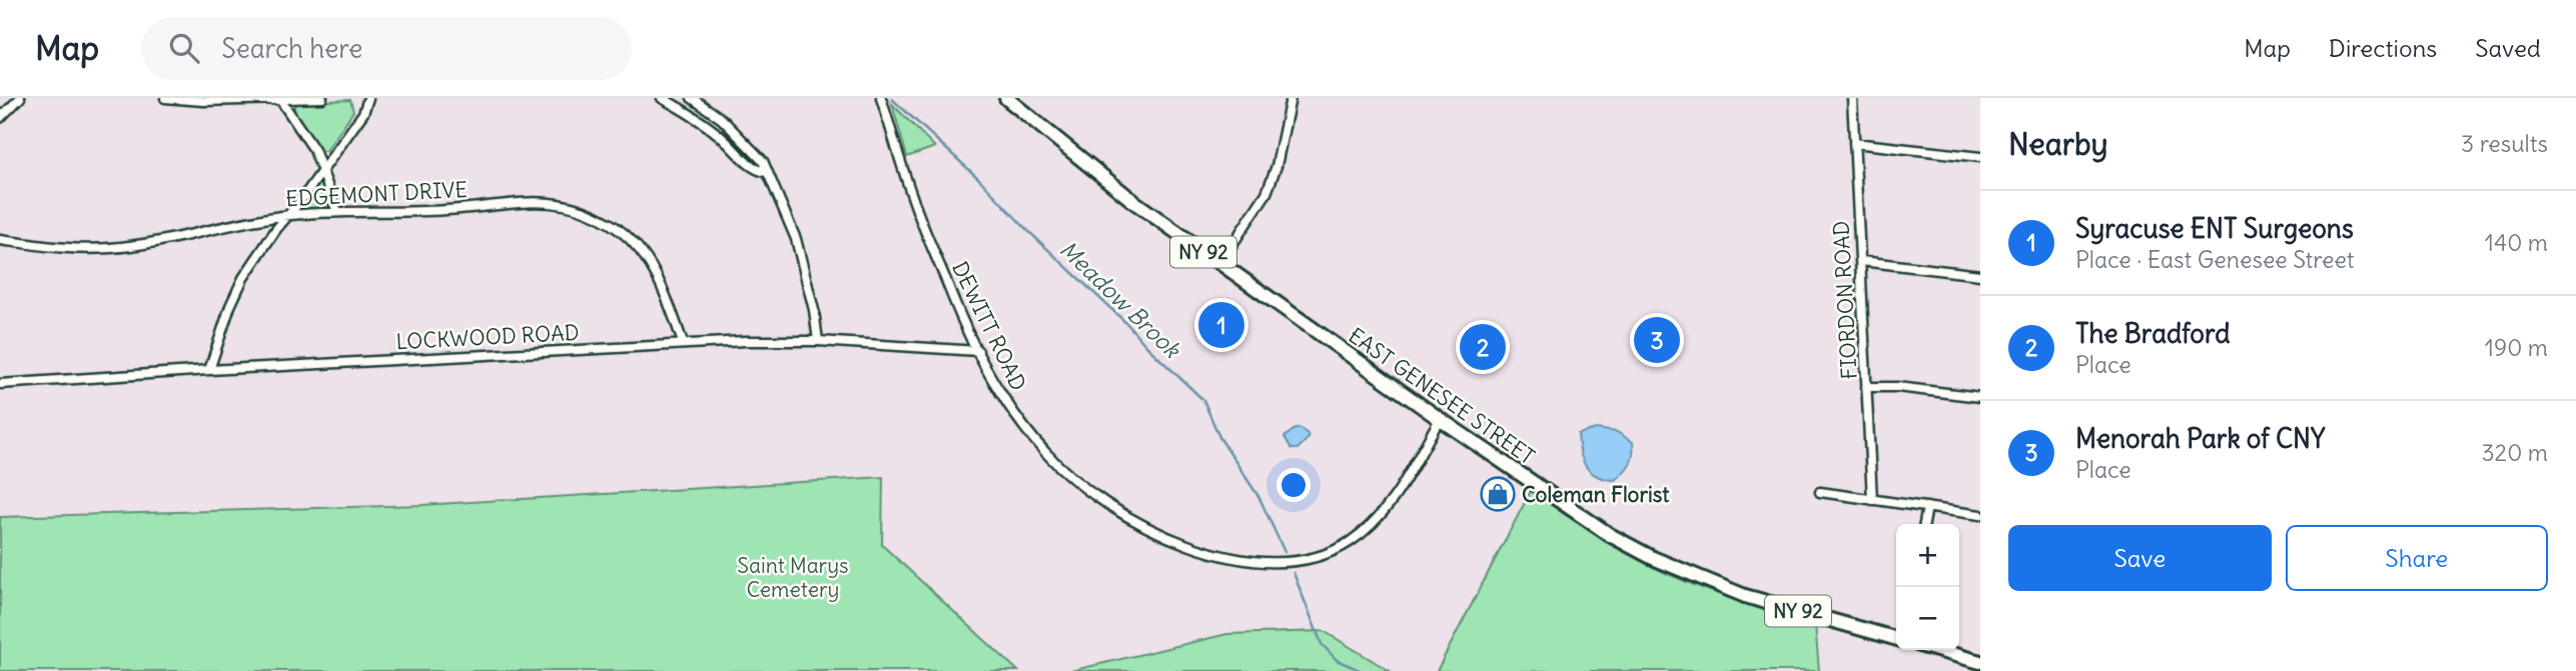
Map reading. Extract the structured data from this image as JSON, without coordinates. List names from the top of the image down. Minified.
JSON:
{"streets":{"main road":["NY 92","EAST GENESEE STREET"],"street":["EDGEMONT DRIVE","FIORDON ROAD","DEWITT ROAD","LOCKWOOD ROAD"]},"crossings":[["EDGEMONT DRIVE","LOCKWOOD ROAD"],["DEWITT ROAD","LOCKWOOD ROAD"],["DEWITT ROAD","EAST GENESEE STREET"]],"water":["Meadow Brook"],"parks":["Saint Marys Cemetery"],"places":{"shop":["Coleman Florist"]},"page":{"header":"Map","search":"Search here","nav":["Map","Directions","Saved"],"heading":["Nearby","3 results"],"list":[{"mark":"1","name":"Syracuse ENT Surgeons","note":"Place · East Genesee Street","value":"140 m"},{"mark":"2","name":"The Bradford","note":"Place","value":"190 m"},{"mark":"3","name":"Menorah Park of CNY","note":"Place","value":"320 m"}],"pins":["1","3","2"],"buttons":["Save","Share"],"map_buttons":["+","−"]}}
